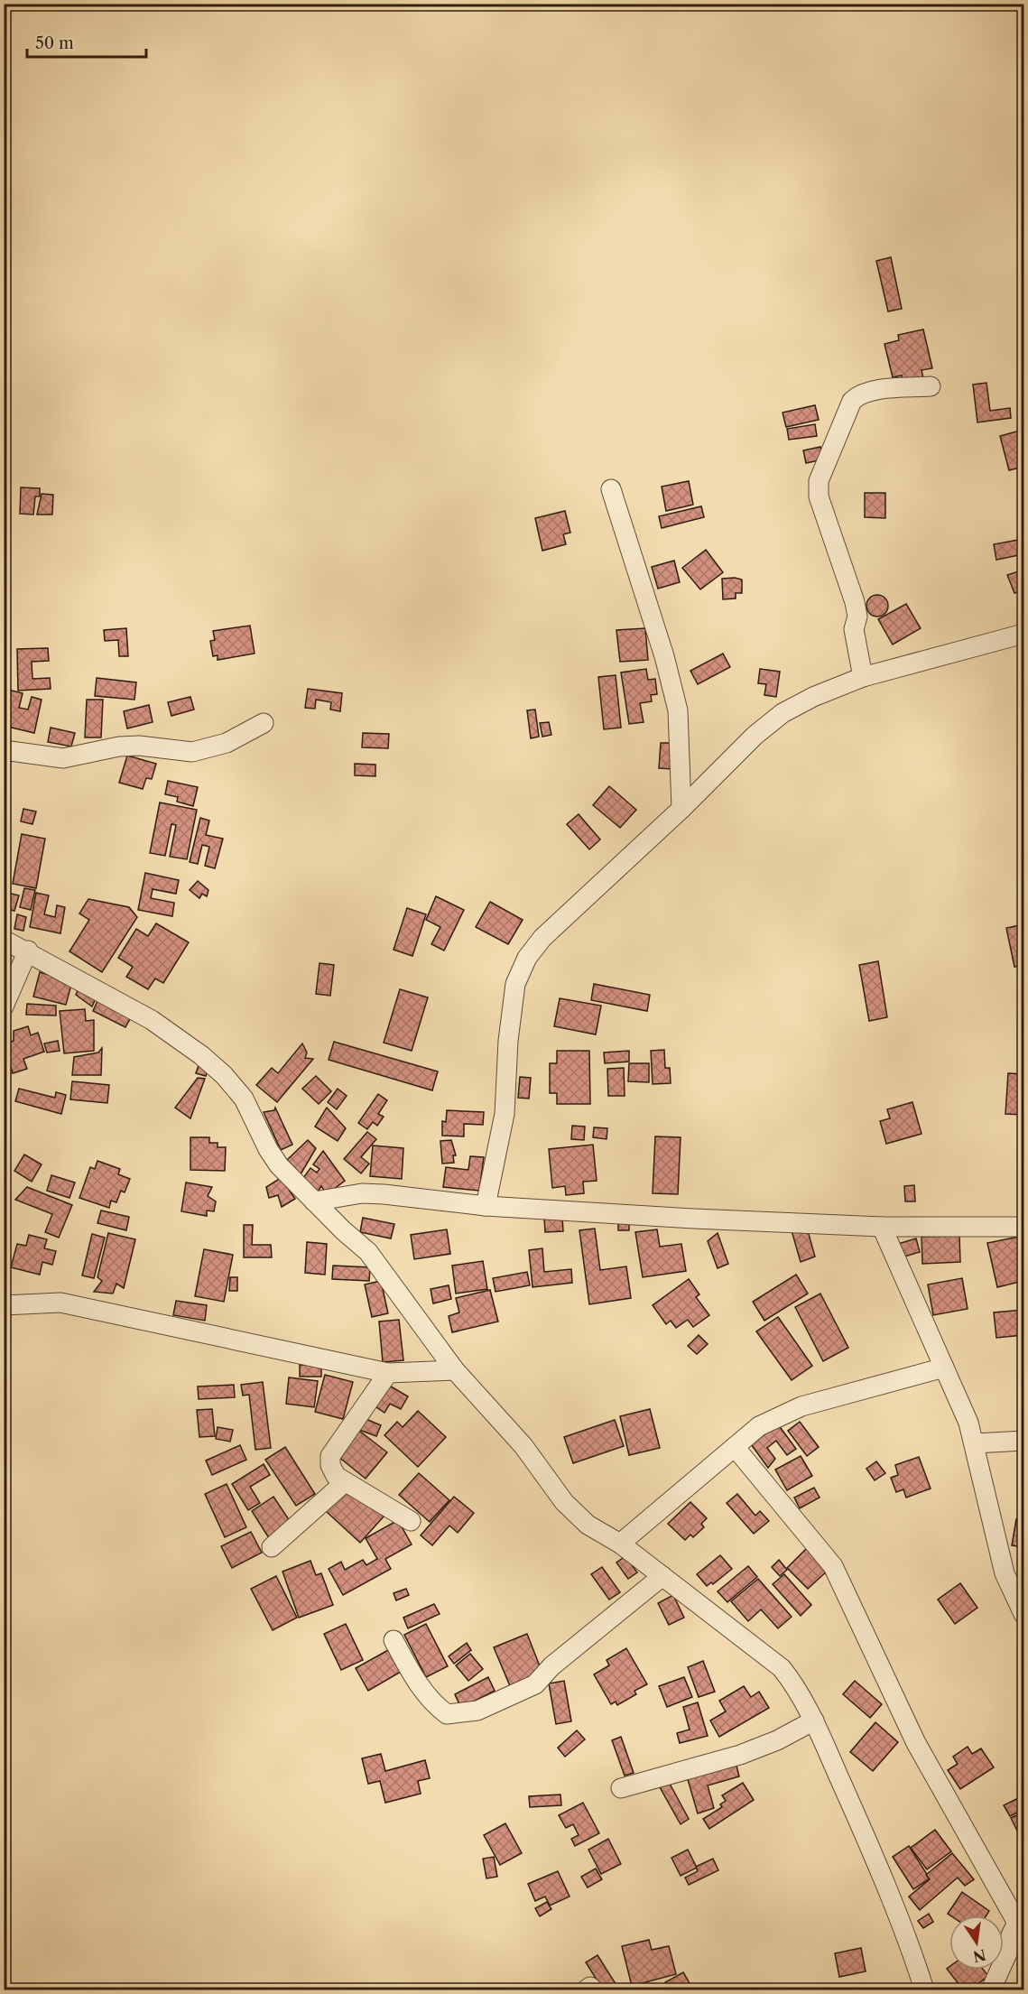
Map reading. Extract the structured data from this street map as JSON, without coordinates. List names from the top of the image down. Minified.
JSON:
{"scale_bar":"50 m","north":"bottom"}
